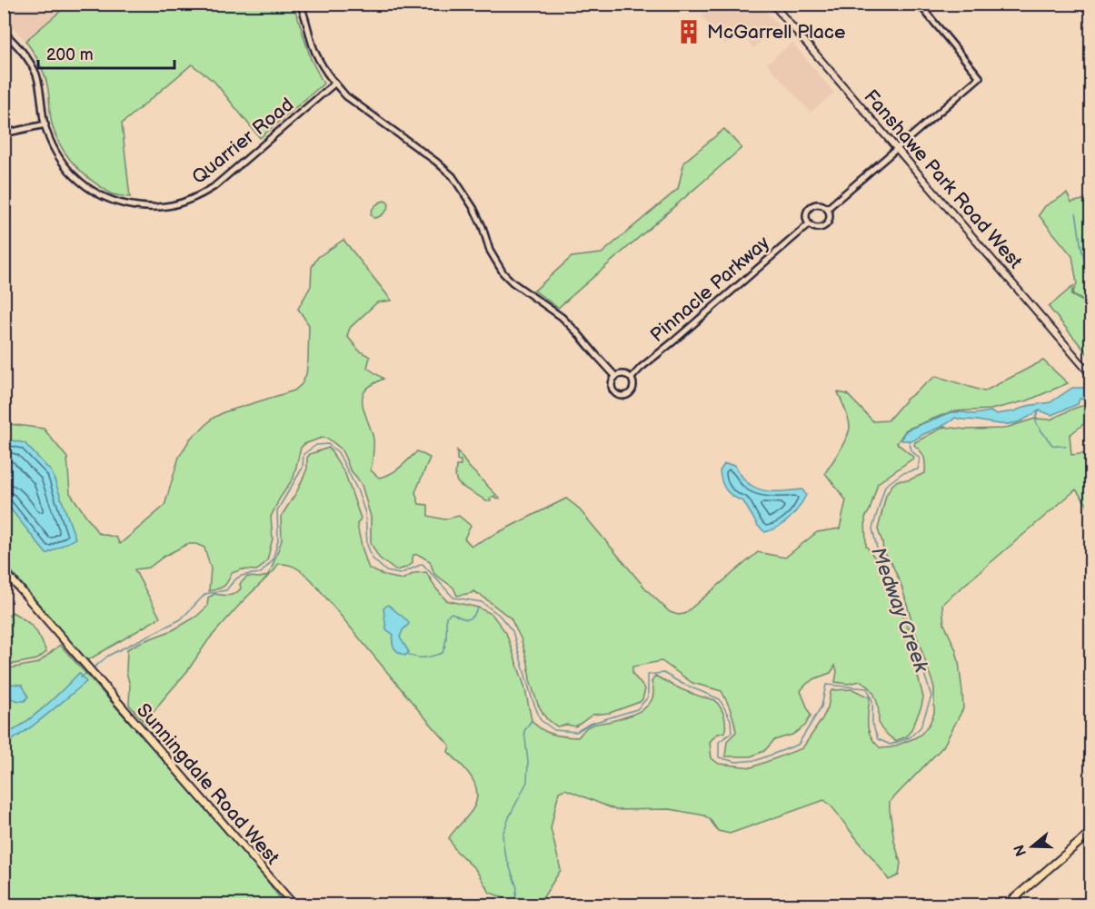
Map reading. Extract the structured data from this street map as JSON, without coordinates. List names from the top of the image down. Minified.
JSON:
{"streets":{"main road":["Fanshawe Park Road West","Sunningdale Road West"],"street":["Quarrier Road","Pinnacle Parkway"]},"water":["Medway Creek"],"places":{"building":["McGarrell Place"]},"scale_bar":"200 m","north":"left"}
